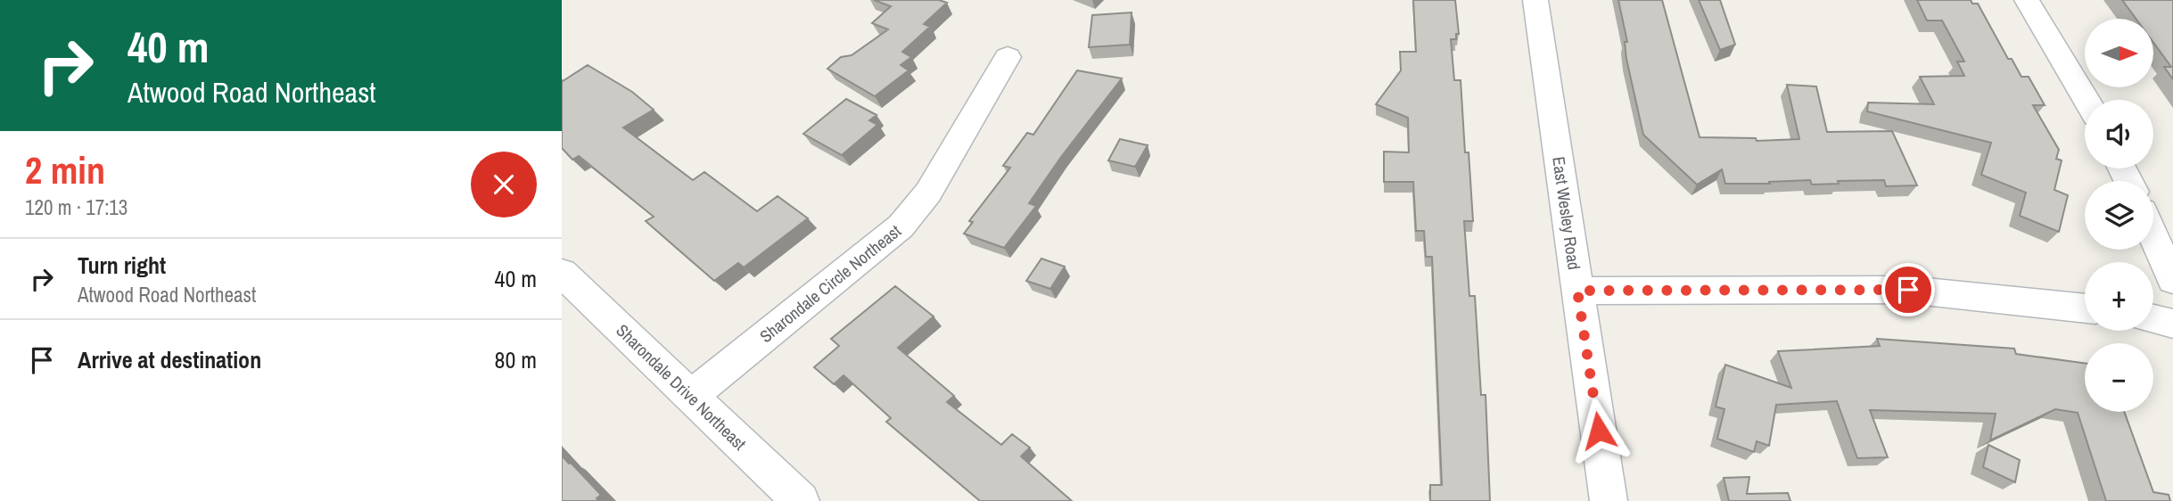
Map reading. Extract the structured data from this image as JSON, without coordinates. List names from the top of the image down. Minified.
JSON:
{"streets":{"street":["East Wesley Road","Sharondale Circle Northeast","Sharondale Drive Northeast"]},"crossings":[["Sharondale Circle Northeast","Sharondale Drive Northeast"]],"north":"right","page":{"turn":["40 m","Atwood Road Northeast"],"map_buttons":["+","−"],"heading":["2 min","120 m · 17:13"],"list":[{"name":"Turn right","note":"Atwood Road Northeast","value":"40 m"},{"name":"Arrive at destination","value":"80 m"}]}}
